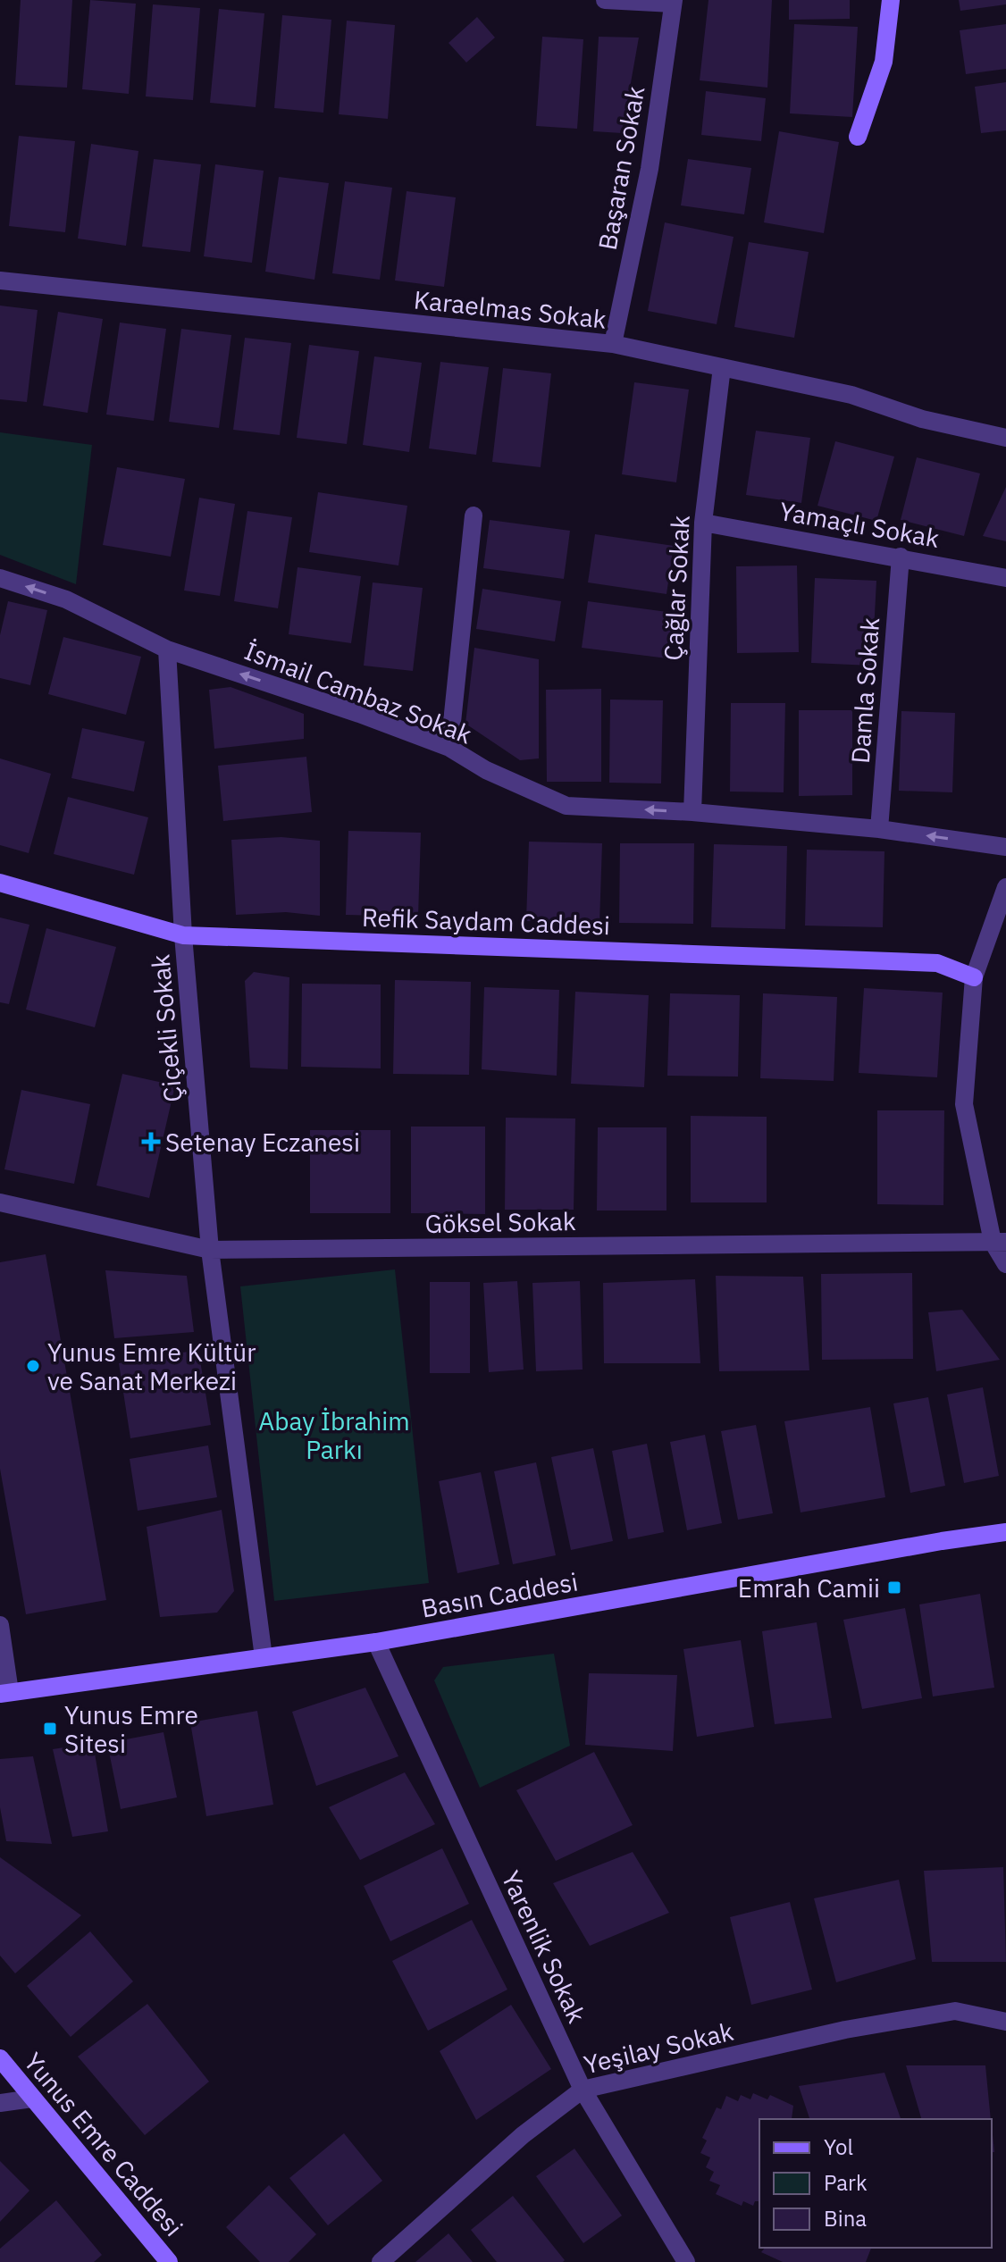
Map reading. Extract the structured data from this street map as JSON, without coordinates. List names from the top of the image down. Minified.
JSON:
{"streets":{"street":["Başaran Sokak","Karaelmas Sokak","Yamaçlı Sokak","Çağlar Sokak","Damla Sokak","İsmail Cambaz Sokak","Refik Saydam Caddesi","Çiçekli Sokak","Göksel Sokak","Basın Caddesi","Yarenlik Sokak","Yeşilay Sokak","Yunus Emre Caddesi"]},"crossings":[["Başaran Sokak","Karaelmas Sokak"],["Karaelmas Sokak","Çağlar Sokak"],["Yamaçlı Sokak","Çağlar Sokak"],["Yamaçlı Sokak","Damla Sokak"],["Çağlar Sokak","İsmail Cambaz Sokak"],["Damla Sokak","İsmail Cambaz Sokak"],["İsmail Cambaz Sokak","Çiçekli Sokak"],["Refik Saydam Caddesi","Çiçekli Sokak"],["Çiçekli Sokak","Göksel Sokak"],["Çiçekli Sokak","Basın Caddesi"],["Basın Caddesi","Yarenlik Sokak"],["Yarenlik Sokak","Yeşilay Sokak"]],"one_way":["İsmail Cambaz Sokak"],"parks":["Abay İbrahim Parkı"],"places":{"health":["Setenay Eczanesi"],"other":["Yunus Emre Kültür ve Sanat Merkezi"],"transit":["Emrah Camii","Yunus Emre Sitesi"]},"legend":["Yol","Park","Bina"]}
